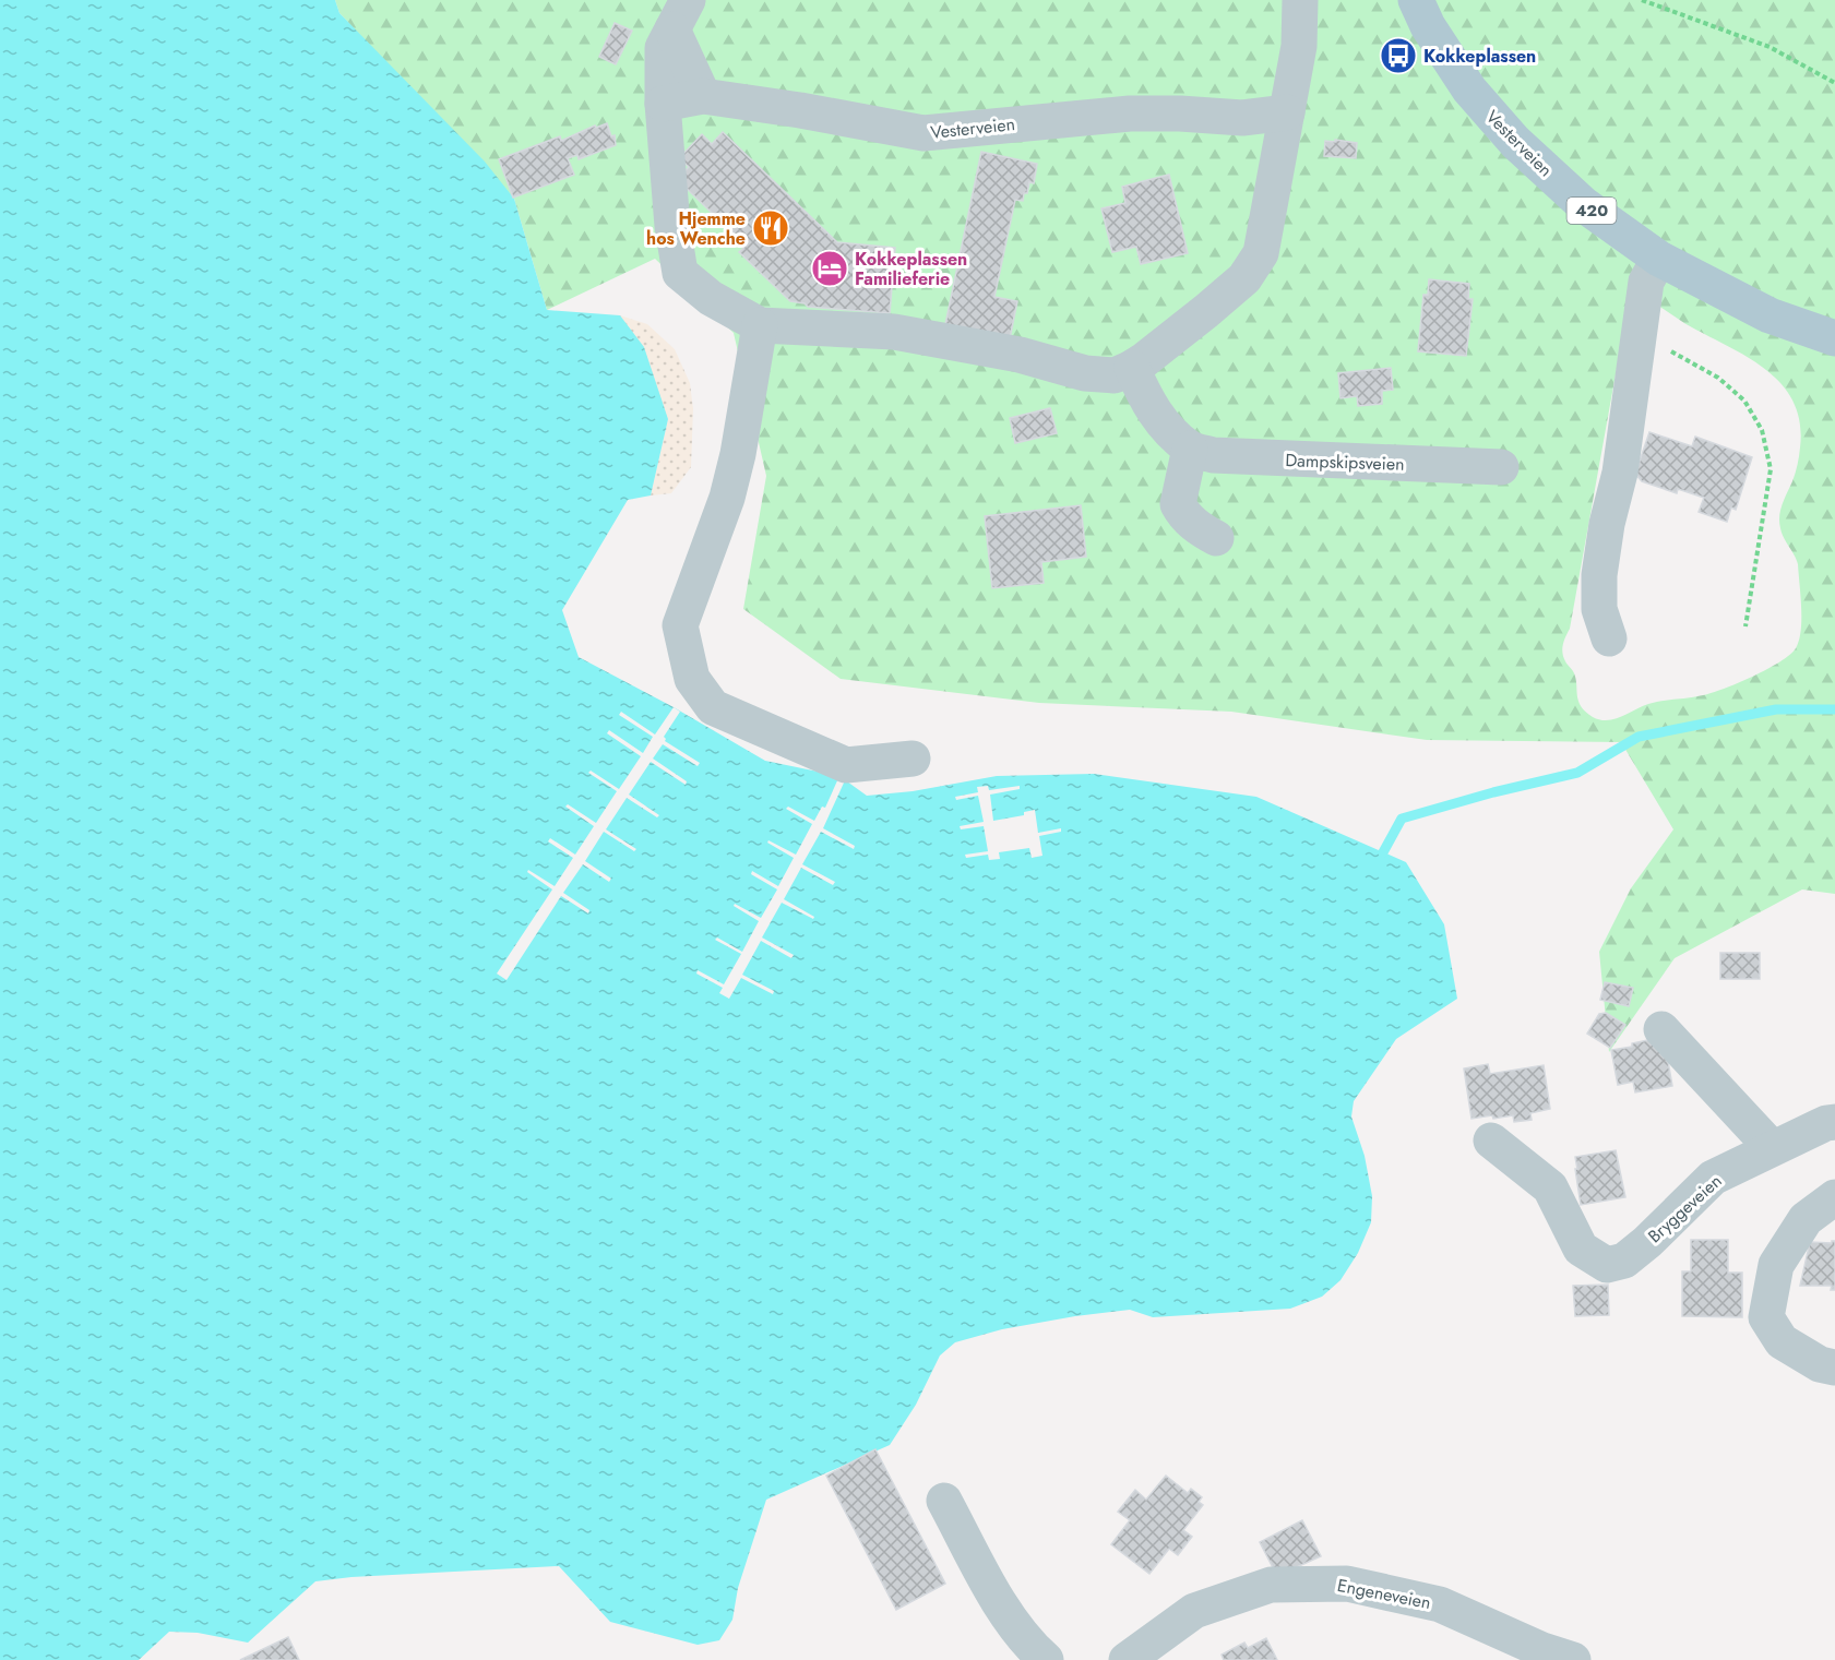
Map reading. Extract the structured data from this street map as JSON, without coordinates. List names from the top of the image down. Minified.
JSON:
{"streets":{"main road":["Vesterveien","420"],"street":["Dampskipsveien","Bryggeveien","Engeneveien"]},"places":{"bus stop":["Kokkeplassen"],"restaurant":["Hjemme hos Wenche"],"hotel":["Kokkeplassen Familieferie"]}}
